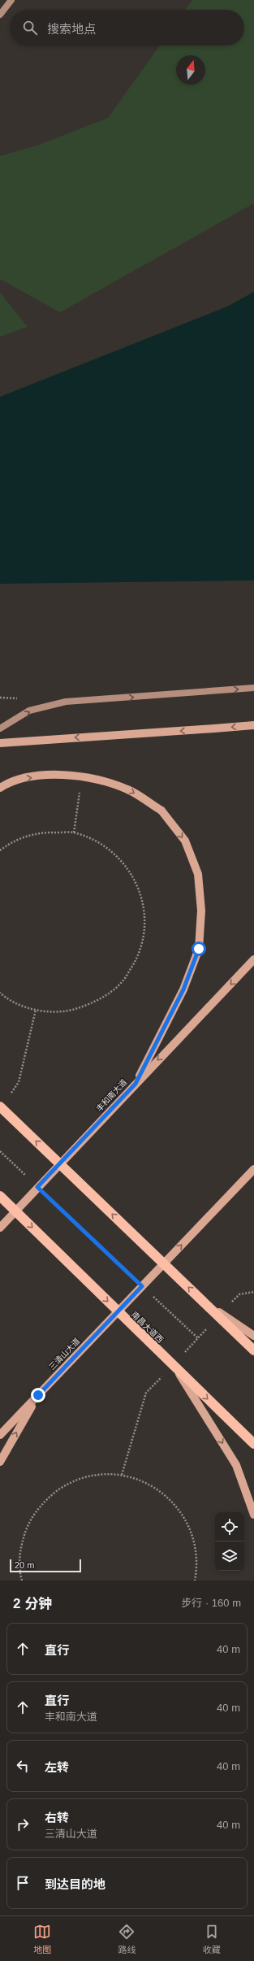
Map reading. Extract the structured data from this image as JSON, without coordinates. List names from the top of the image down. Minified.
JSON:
{"streets":{"highway":["南昌大道西"],"main road":["丰和南大道","三清山大道"]},"one_way":["丰和南大道"],"scale_bar":"20 m","north":"top","page":{"search":"搜索地点","scale":"20 m","heading":["2 分钟","步行 · 160 m"],"list":[["直行","40 m"],["直行","丰和南大道","40 m"],["左转","40 m"],["右转","三清山大道","40 m"],"到达目的地"],"nav":["地图","路线","收藏"]}}
